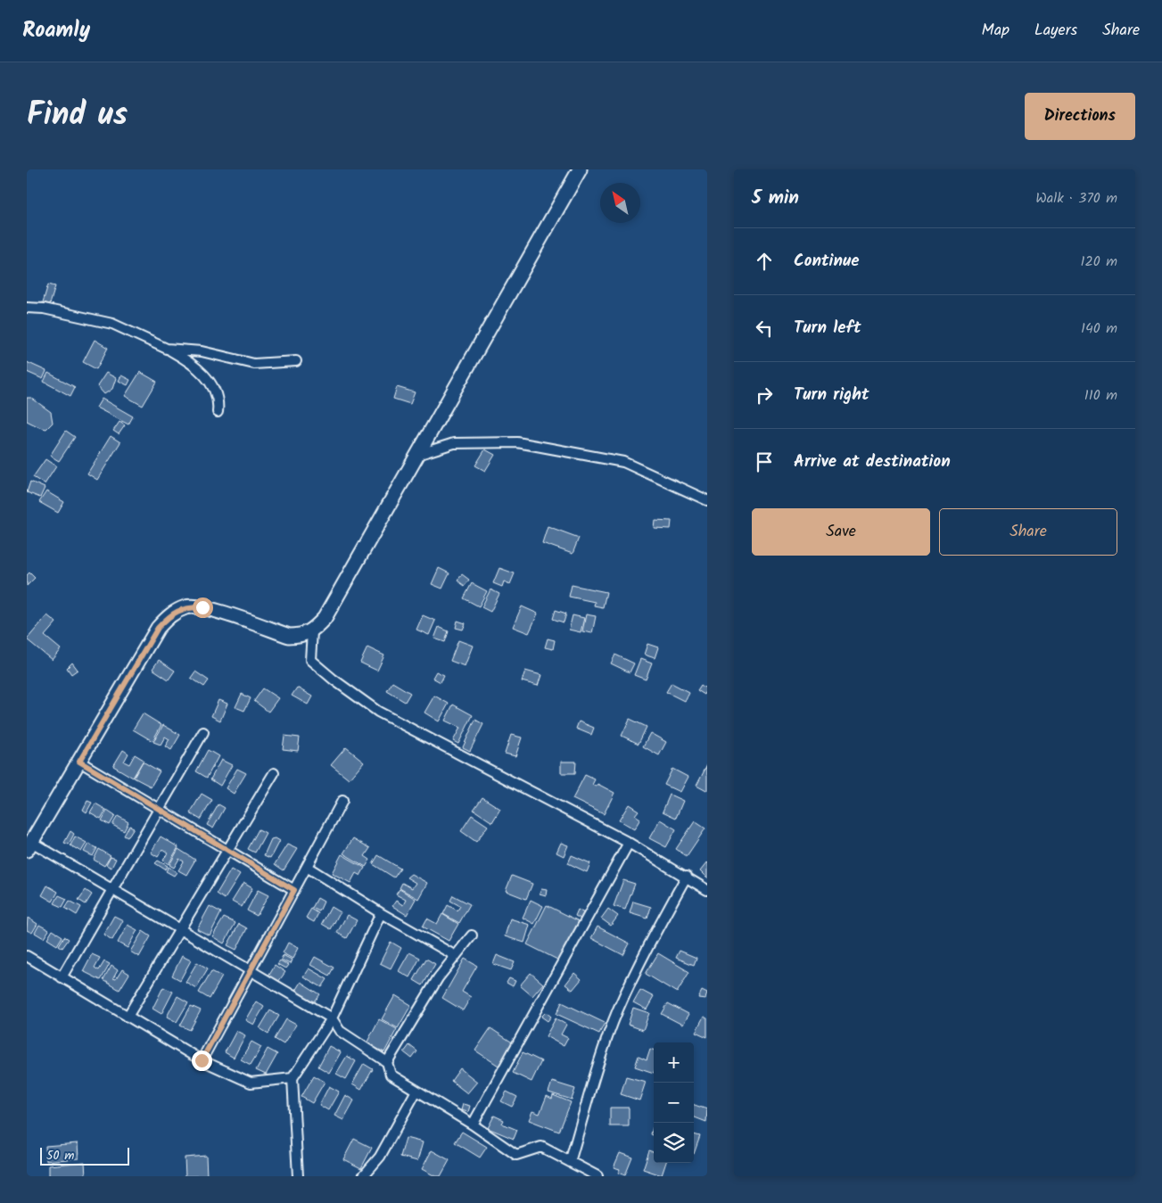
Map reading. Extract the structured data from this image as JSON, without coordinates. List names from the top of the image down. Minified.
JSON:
{"scale_bar":"50 m","north":"top left","page":{"header":"Roamly","nav":["Map","Layers","Share"],"title":"Find us","buttons":["Directions",["Save","Share"]],"heading":["5 min","Walk · 370 m"],"list":[["Continue","120 m"],["Turn left","140 m"],["Turn right","110 m"],"Arrive at destination"],"map_buttons":["+","−"],"scale":"50 m"}}
